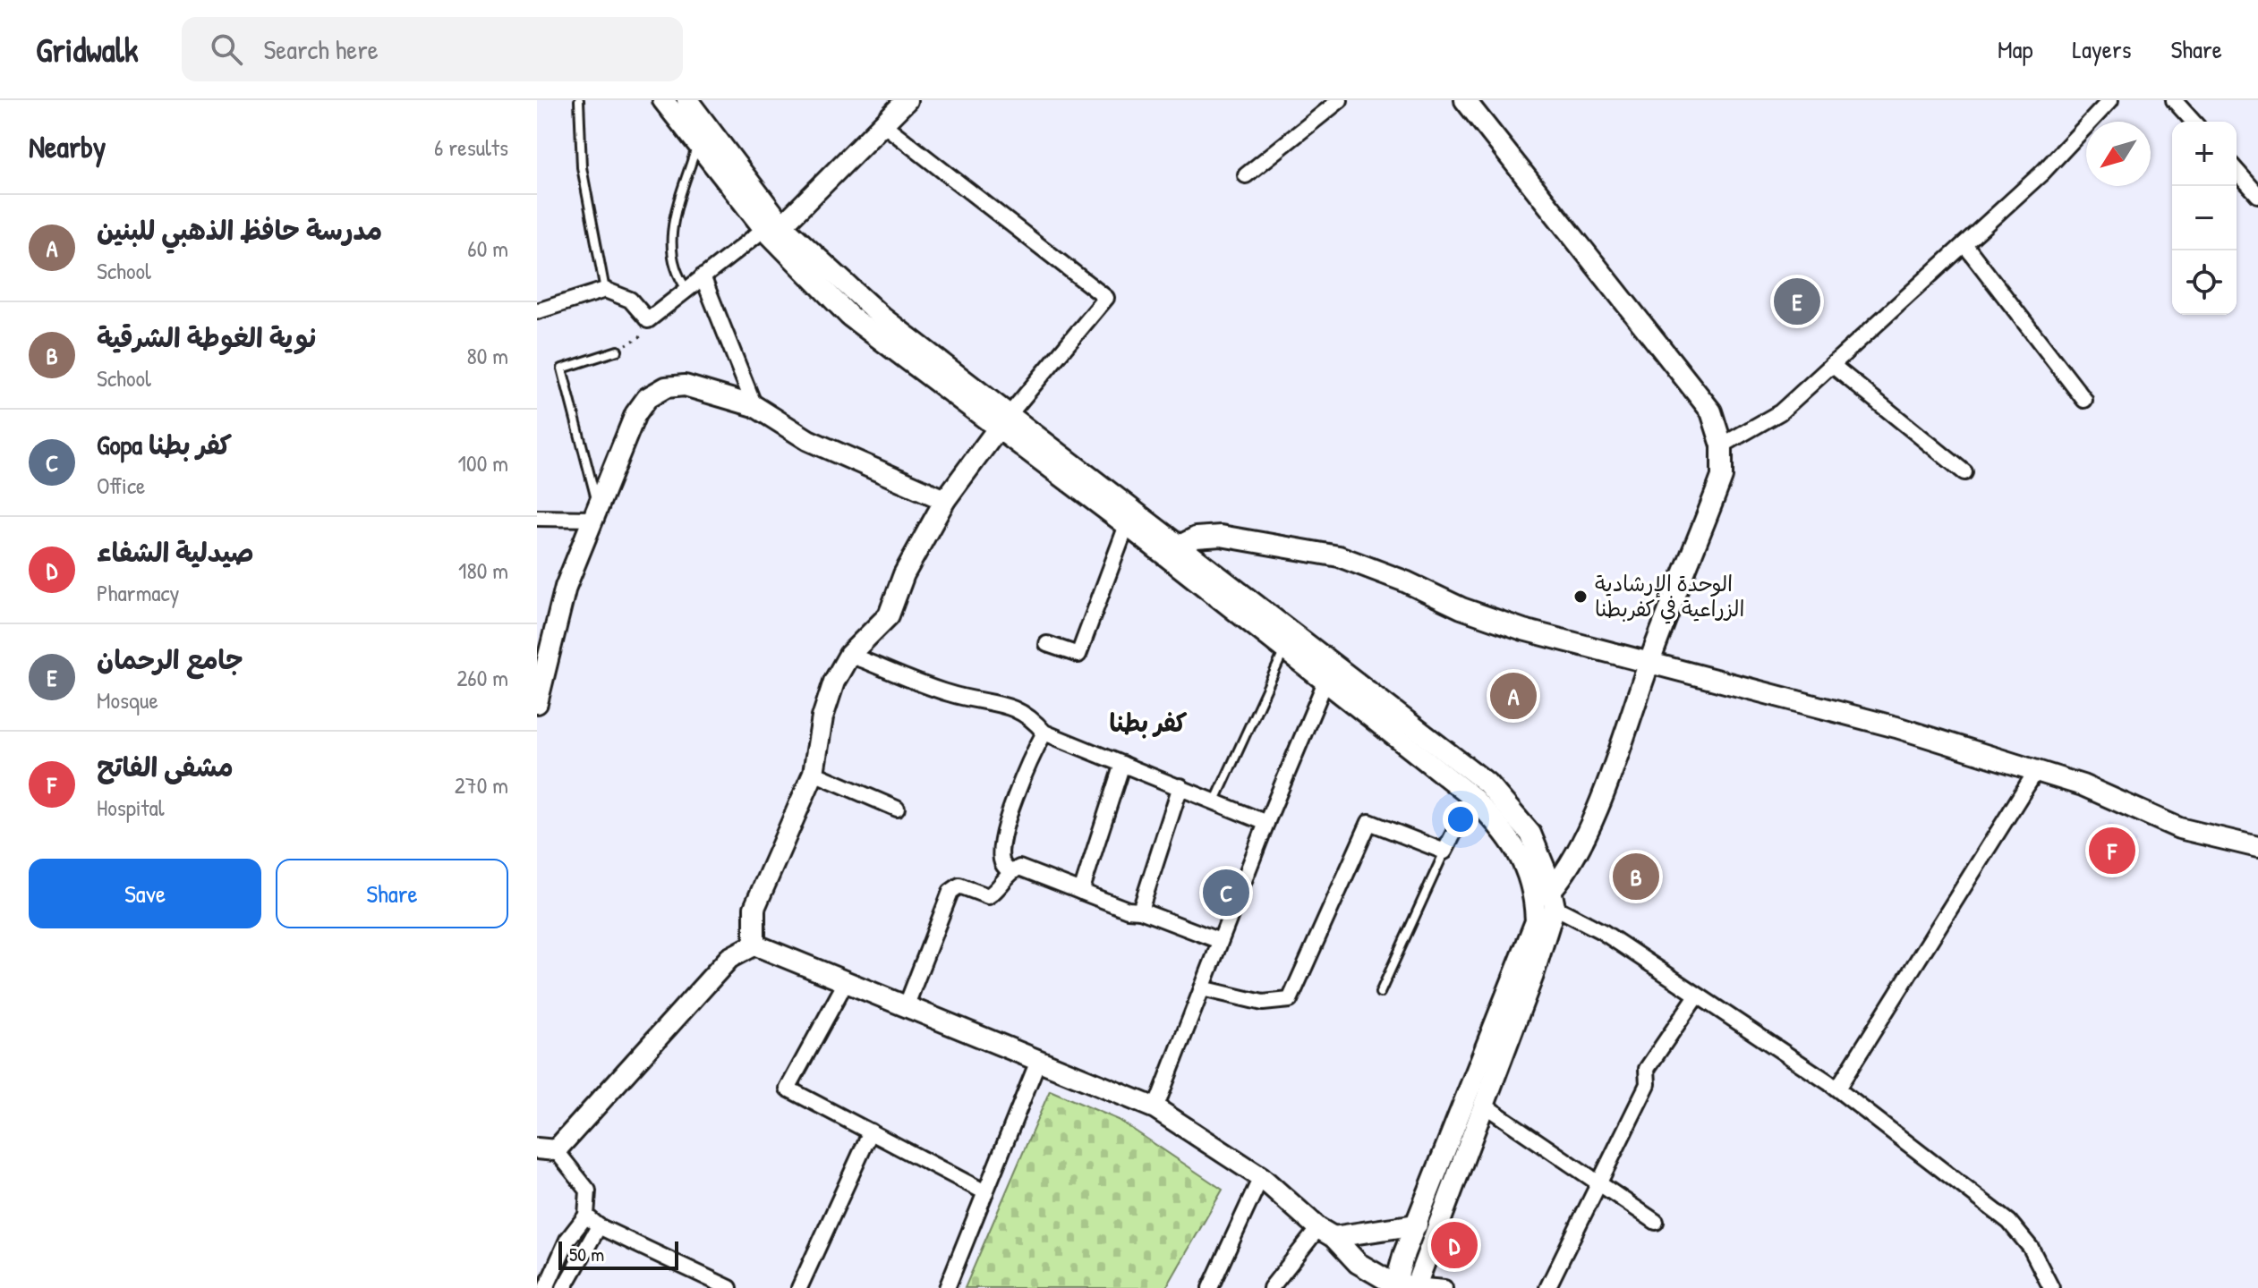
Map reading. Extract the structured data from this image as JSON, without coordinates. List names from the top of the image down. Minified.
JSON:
{"districts":["كفر بطنا"],"places":["الوحدة الإرشادية الزراعية في كفربطنا"],"scale_bar":"50 m","north":"bottom left","page":{"header":"Gridwalk","search":"Search here","nav":["Map","Layers","Share"],"heading":["Nearby","6 results"],"map_buttons":["+","−"],"list":[{"mark":"A","name":"مدرسة حافظ الذهبي للبنين","note":"School","value":"60 m"},{"mark":"B","name":"نوية الغوطة الشرقية","note":"School","value":"80 m"},{"mark":"C","name":"Gopa كفر بطنا","note":"Office","value":"100 m"},{"mark":"D","name":"صيدلية الشفاء","note":"Pharmacy","value":"180 m"},{"mark":"E","name":"جامع الرحمان","note":"Mosque","value":"260 m"},{"mark":"F","name":"مشفى الفاتح","note":"Hospital","value":"270 m"}],"pins":["E","A","F","B","C","D"],"buttons":["Save","Share"],"scale":"50 m"}}
